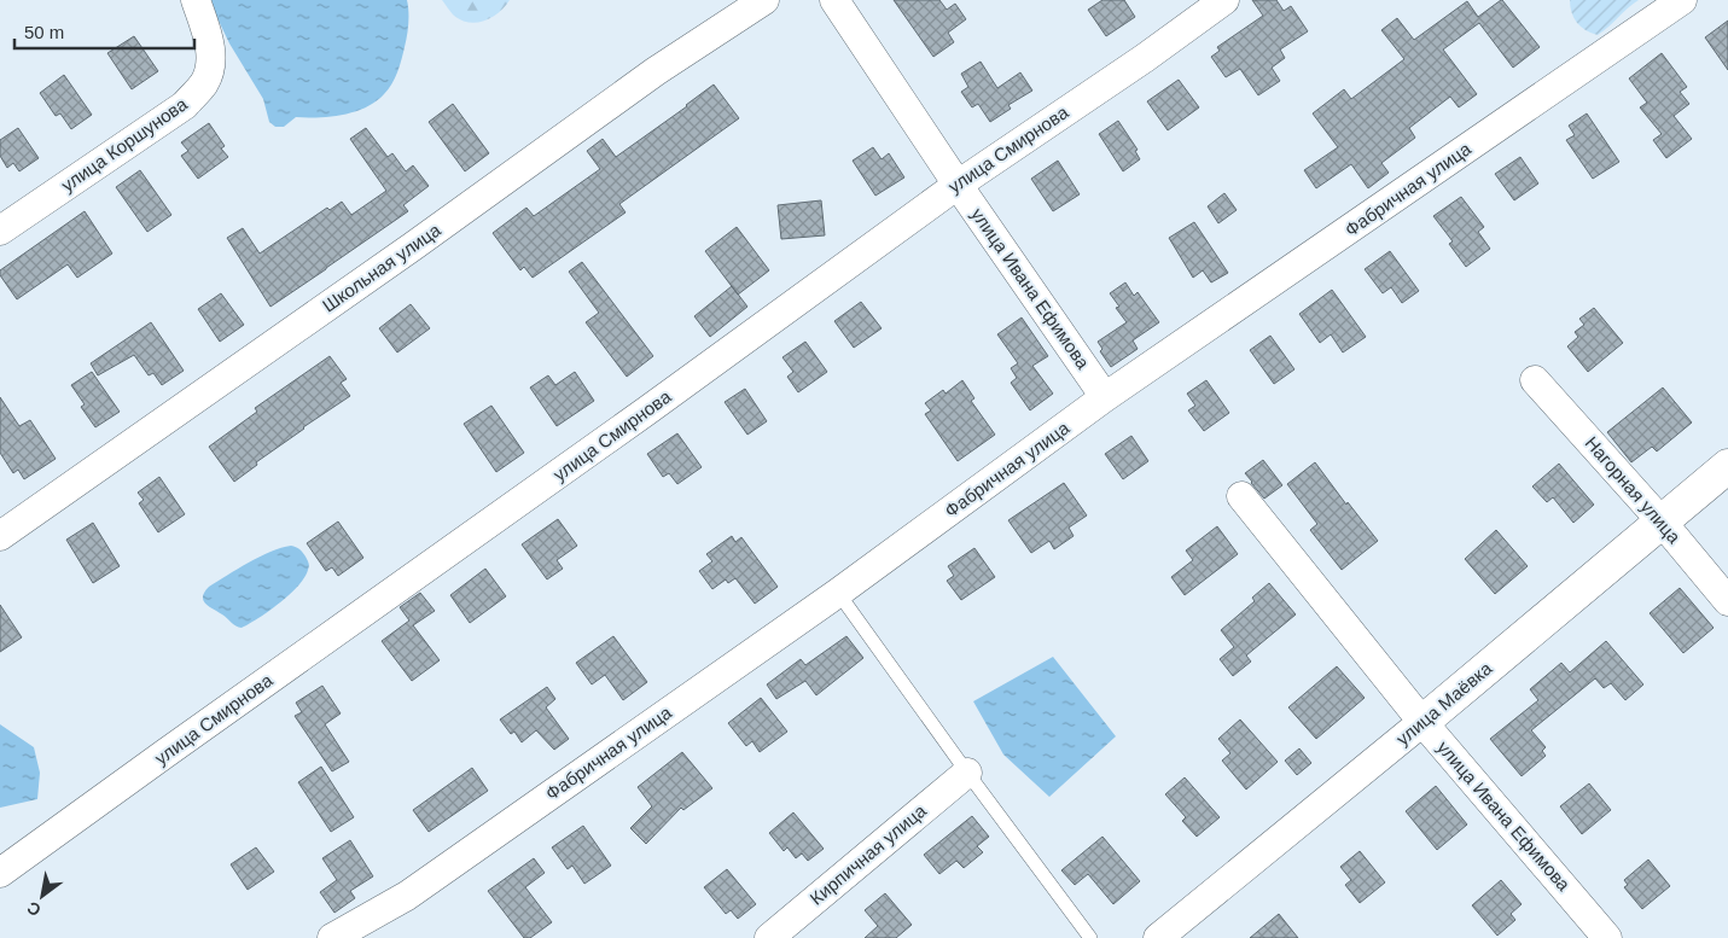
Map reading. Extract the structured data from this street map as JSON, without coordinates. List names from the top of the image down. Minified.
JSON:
{"streets":{"street":["улица Коршунова","улица Смирнова","Фабричная улица","Школьная улица","улица Ивана Ефимова","Нагорная улица","улица Маёвка","Кирпичная улица"]},"crossings":[["улица Смирнова","улица Ивана Ефимова"],["Фабричная улица","улица Ивана Ефимова"],["улица Ивана Ефимова","улица Маёвка"],["Нагорная улица","улица Маёвка"]],"scale_bar":"50 m","north":"bottom left"}
